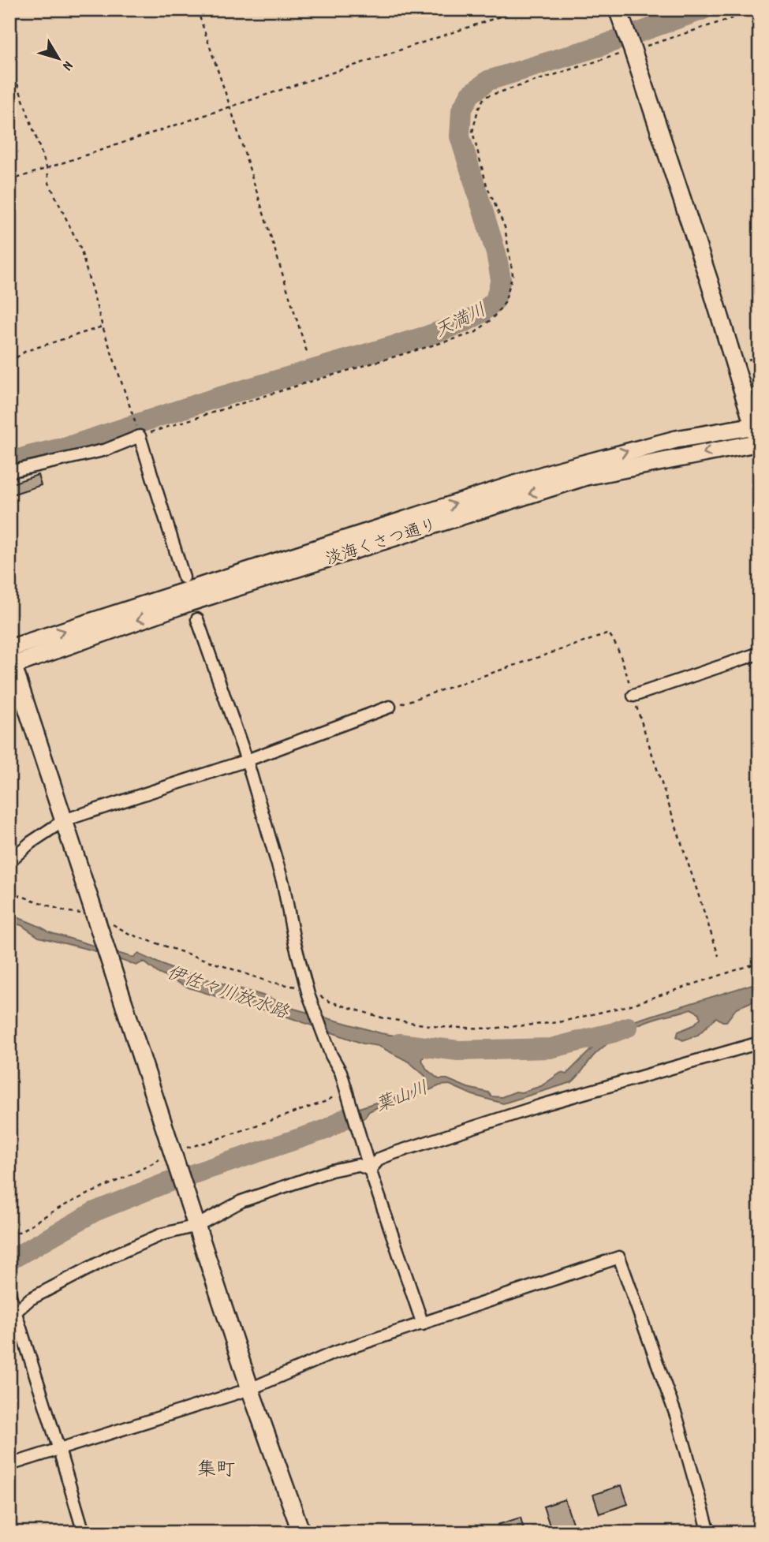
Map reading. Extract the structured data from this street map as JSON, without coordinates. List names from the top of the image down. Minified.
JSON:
{"streets":{"street":["淡海くさつ通り"]},"districts":["集町"],"water":["天満川","伊佐々川放水路","葉山川"],"north":"bottom right"}
